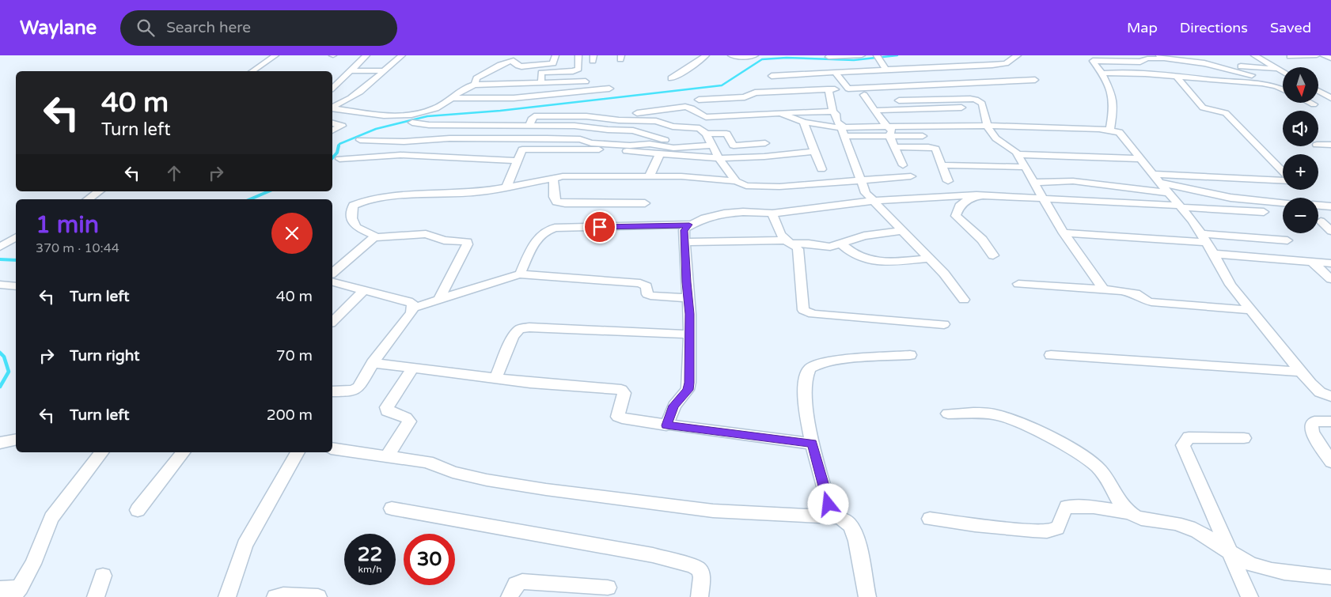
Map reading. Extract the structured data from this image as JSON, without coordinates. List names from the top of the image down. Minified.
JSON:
{"north":"bottom","page":{"header":"Waylane","search":"Search here","nav":["Map","Directions","Saved"],"map_buttons":["+","−"],"turn":["40 m","Turn left"],"heading":["1 min","370 m · 10:44"],"list":[{"name":"Turn left","value":"40 m"},{"name":"Turn right","value":"70 m"},{"name":"Turn left","value":"200 m"}],"speed":"22 km/h","limit":"30"}}
